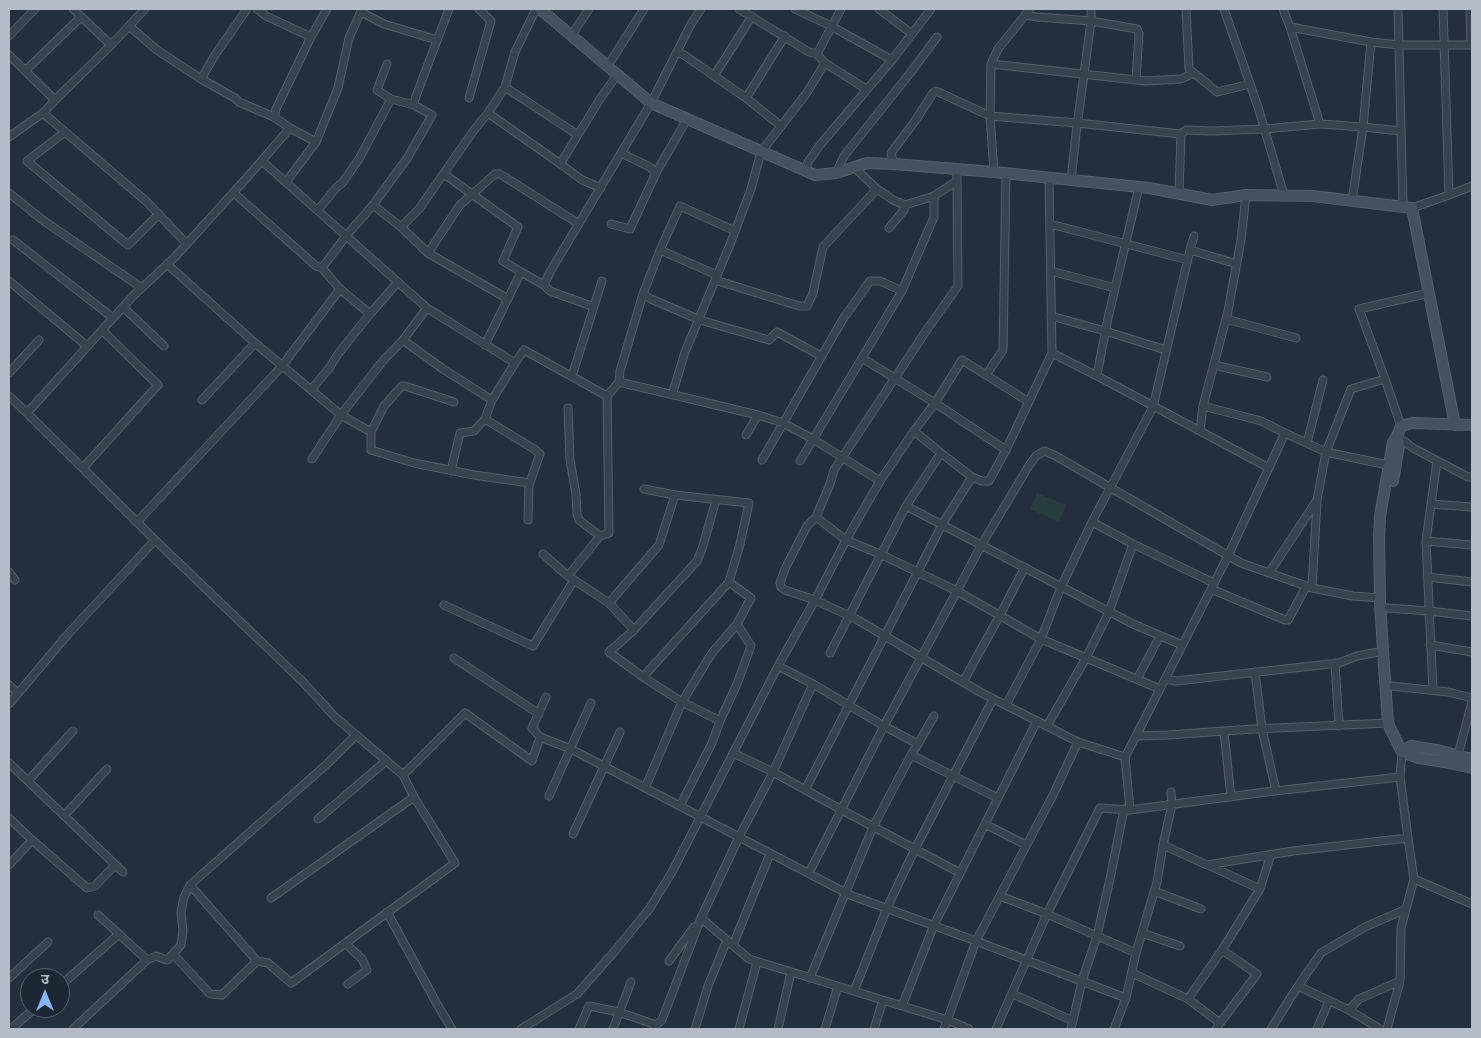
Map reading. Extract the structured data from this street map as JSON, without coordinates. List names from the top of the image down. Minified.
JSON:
{"north":"top"}
